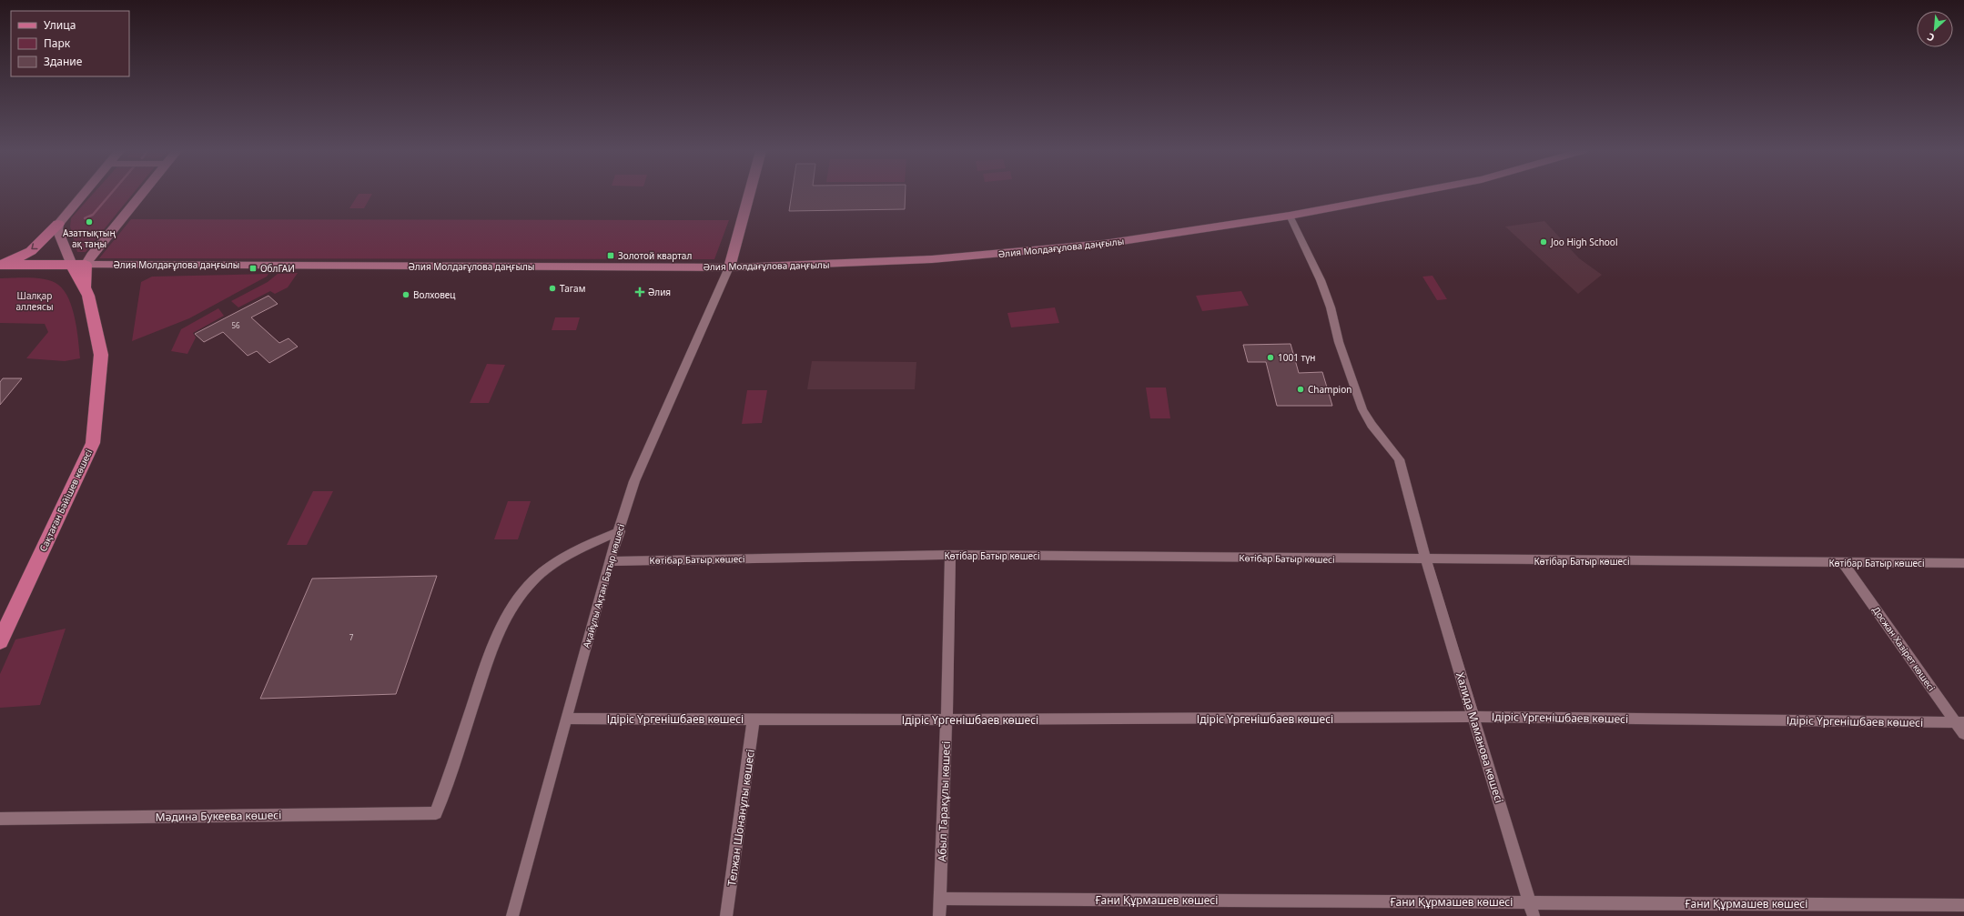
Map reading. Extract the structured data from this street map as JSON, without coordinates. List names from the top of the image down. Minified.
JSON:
{"streets":{"main road":["Әлия Молдағұлова даңғылы","Сақтаған Бәйішев көшесі"],"street":["Көтібар Батыр көшесі","Ақайұлы Ақтан Батыр көшесі","Досжан Хазірет көшесі","Ідіріс Үргенішбаев көшесі","Халида Маманова көшесі","Абыл Тарақұлы көшесі","Мәдина Букеева көшесі","Телжан Шонанұлы көшесі","Ғани Құрмашев көшесі"]},"crossings":[["Әлия Молдағұлова даңғылы","Сақтаған Бәйішев көшесі"],["Әлия Молдағұлова даңғылы","Ақайұлы Ақтан Батыр көшесі"],["Әлия Молдағұлова даңғылы","Халида Маманова көшесі"],["Көтібар Батыр көшесі","Ақайұлы Ақтан Батыр көшесі"],["Көтібар Батыр көшесі","Досжан Хазірет көшесі"],["Көтібар Батыр көшесі","Халида Маманова көшесі"],["Көтібар Батыр көшесі","Абыл Тарақұлы көшесі"],["Ақайұлы Ақтан Батыр көшесі","Ідіріс Үргенішбаев көшесі"],["Ақайұлы Ақтан Батыр көшесі","Мәдина Букеева көшесі"],["Досжан Хазірет көшесі","Ідіріс Үргенішбаев көшесі"],["Ідіріс Үргенішбаев көшесі","Халида Маманова көшесі"],["Ідіріс Үргенішбаев көшесі","Абыл Тарақұлы көшесі"],["Ідіріс Үргенішбаев көшесі","Телжан Шонанұлы көшесі"],["Халида Маманова көшесі","Ғани Құрмашев көшесі"],["Абыл Тарақұлы көшесі","Ғани Құрмашев көшесі"]],"parks":["Шалқар аллеясы"],"places":{"other":["Азаттықтың ақ таңы","Joo High School","Тагам","Волховец","1001 түн","Champion"],"transit":["Золотой квартал","ОблГАИ"],"health":["Әлия"]},"house_numbers":["56","7"],"legend":["Улица","Парк","Здание"],"north":"bottom left"}
